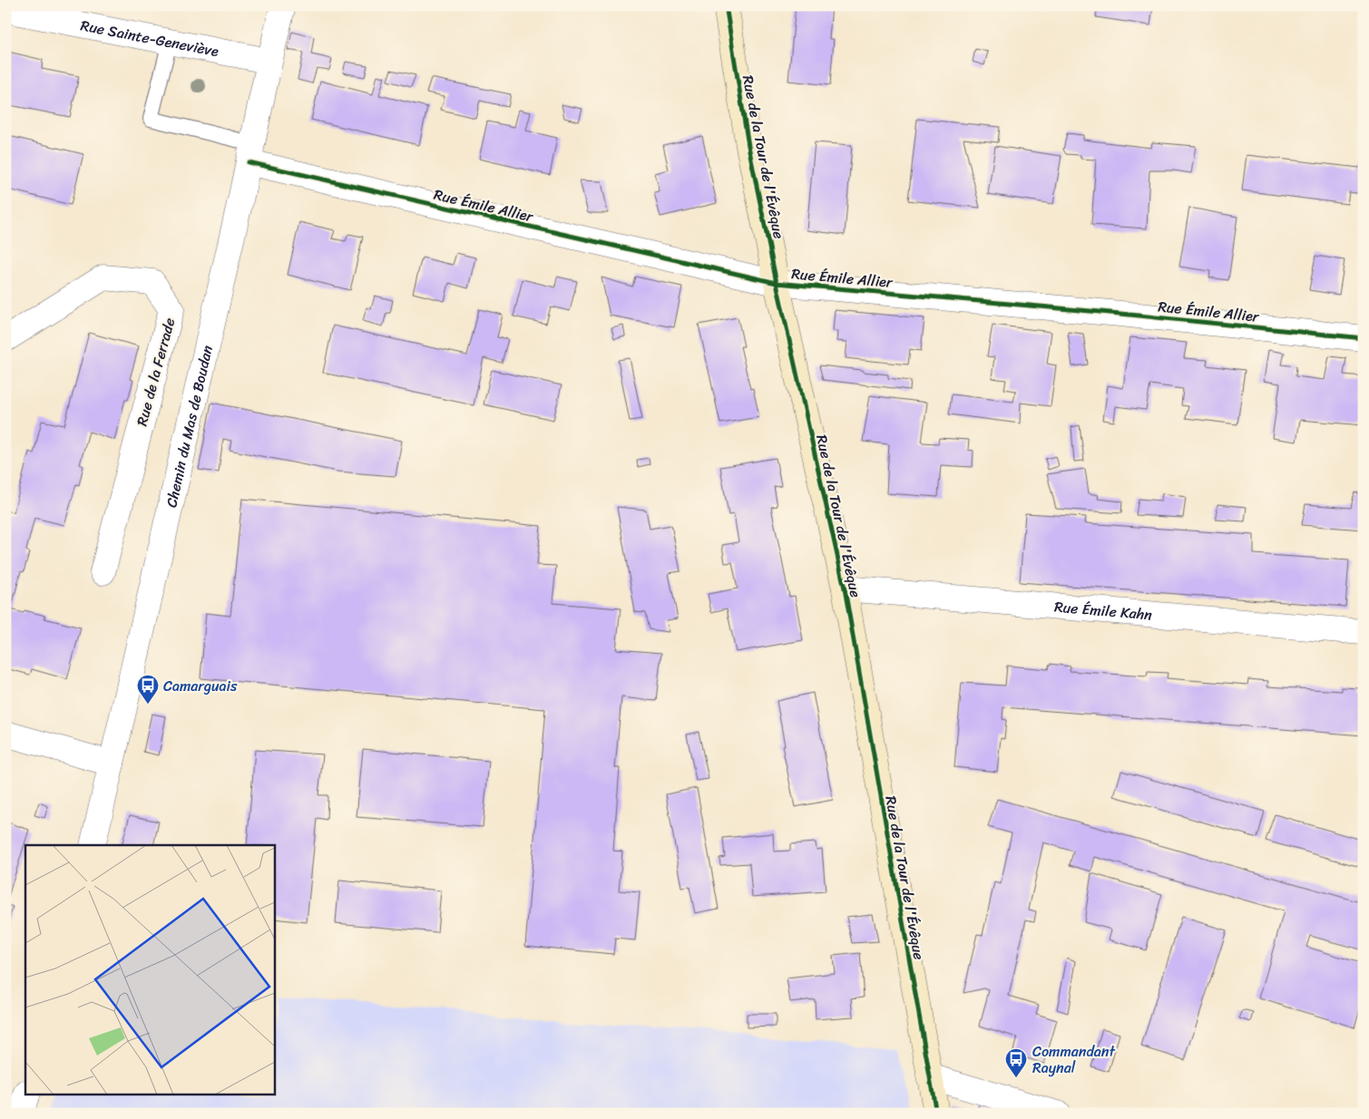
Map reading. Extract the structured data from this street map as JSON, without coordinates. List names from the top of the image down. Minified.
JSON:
{"streets":{"street":["Rue Sainte-Geneviève","Rue de la Tour de l'Évêque","Rue Émile Allier","Rue de la Ferrade","Chemin du Mas de Boudan","Rue Émile Kahn"]},"crossings":[["Rue Sainte-Geneviève","Chemin du Mas de Boudan"],["Rue de la Tour de l'Évêque","Rue Émile Allier"],["Rue de la Tour de l'Évêque","Rue Émile Kahn"],["Rue Émile Allier","Chemin du Mas de Boudan"]],"places":{"bus stop":["Camarguais","Commandant Raynal"]}}
